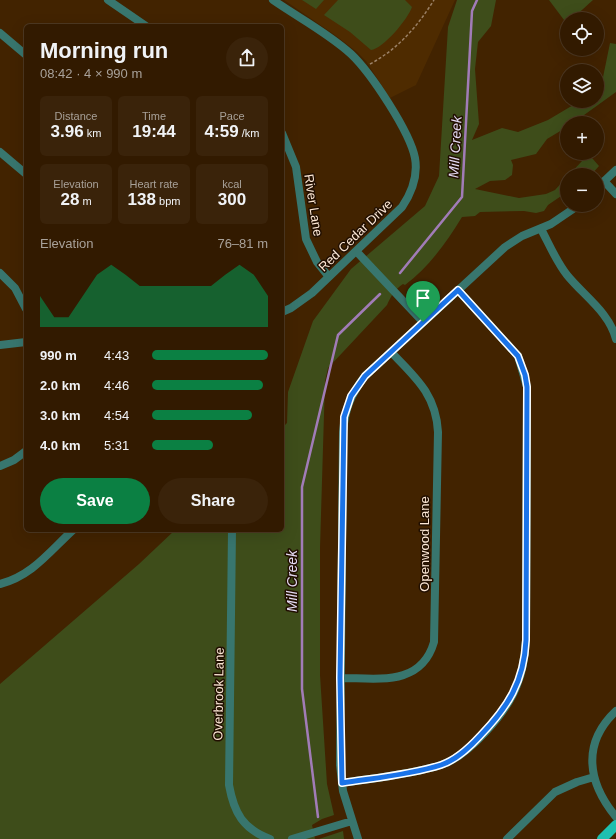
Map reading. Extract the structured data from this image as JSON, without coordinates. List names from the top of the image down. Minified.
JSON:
{"streets":{"street":["River Lane","Red Cedar Drive","Openwood Lane","Overbrook Lane"]},"crossings":[["River Lane","Red Cedar Drive"]],"water":["Mill Creek"],"page":{"map_buttons":["+","−"],"heading":["Morning run","08:42 · 4 × 990 m"],"stats":[["Distance","3.96 km"],["Time","19:44"],["Pace","4:59 /km"],["Elevation","28 m"],["Heart rate","138 bpm"],["kcal","300"]],"chart":["Elevation","76–81 m"],"list":[{"name":"990 m","note":"4:43"},{"name":"2.0 km","note":"4:46"},{"name":"3.0 km","note":"4:54"},{"name":"4.0 km","note":"5:31"}],"buttons":["Save","Share"]}}
